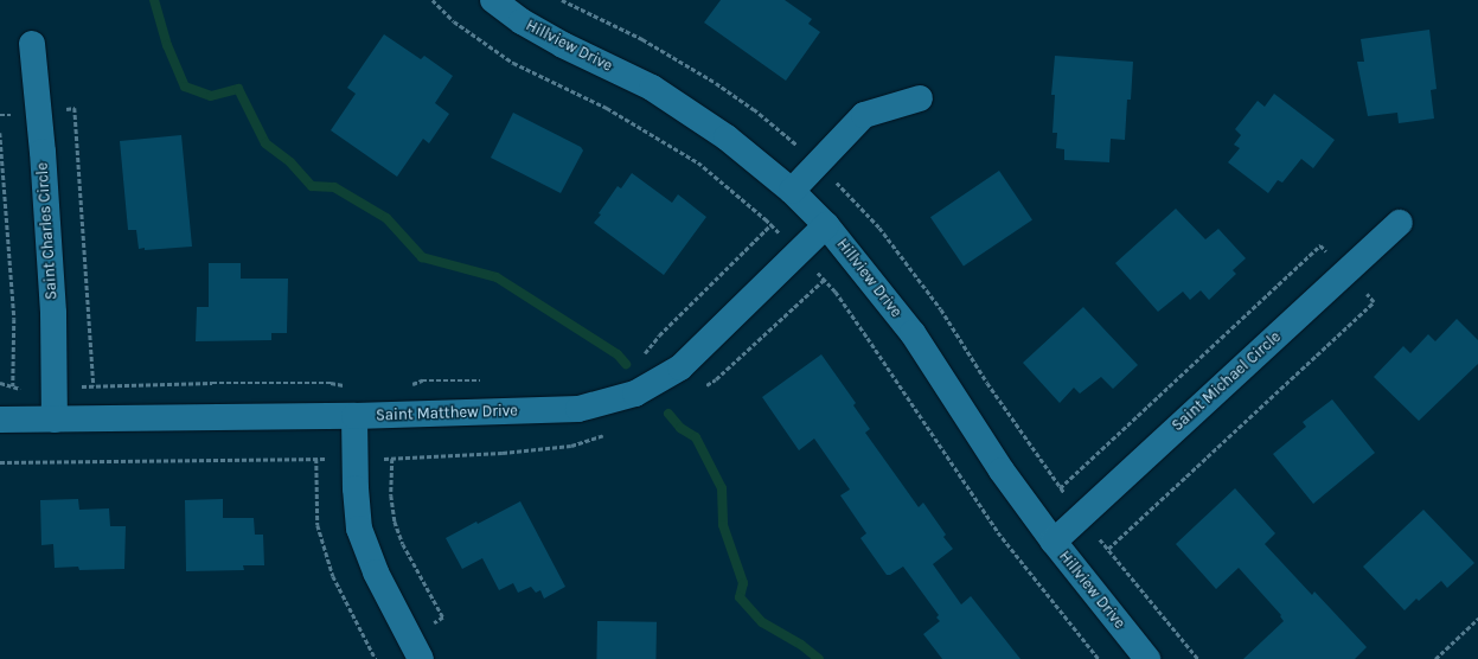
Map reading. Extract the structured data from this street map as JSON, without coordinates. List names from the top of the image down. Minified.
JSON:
{"streets":{"street":["Hillview Drive","Saint Charles Circle","Saint Michael Circle","Saint Matthew Drive"]},"crossings":[["Hillview Drive","Saint Michael Circle"],["Hillview Drive","Saint Matthew Drive"],["Saint Charles Circle","Saint Matthew Drive"]]}
